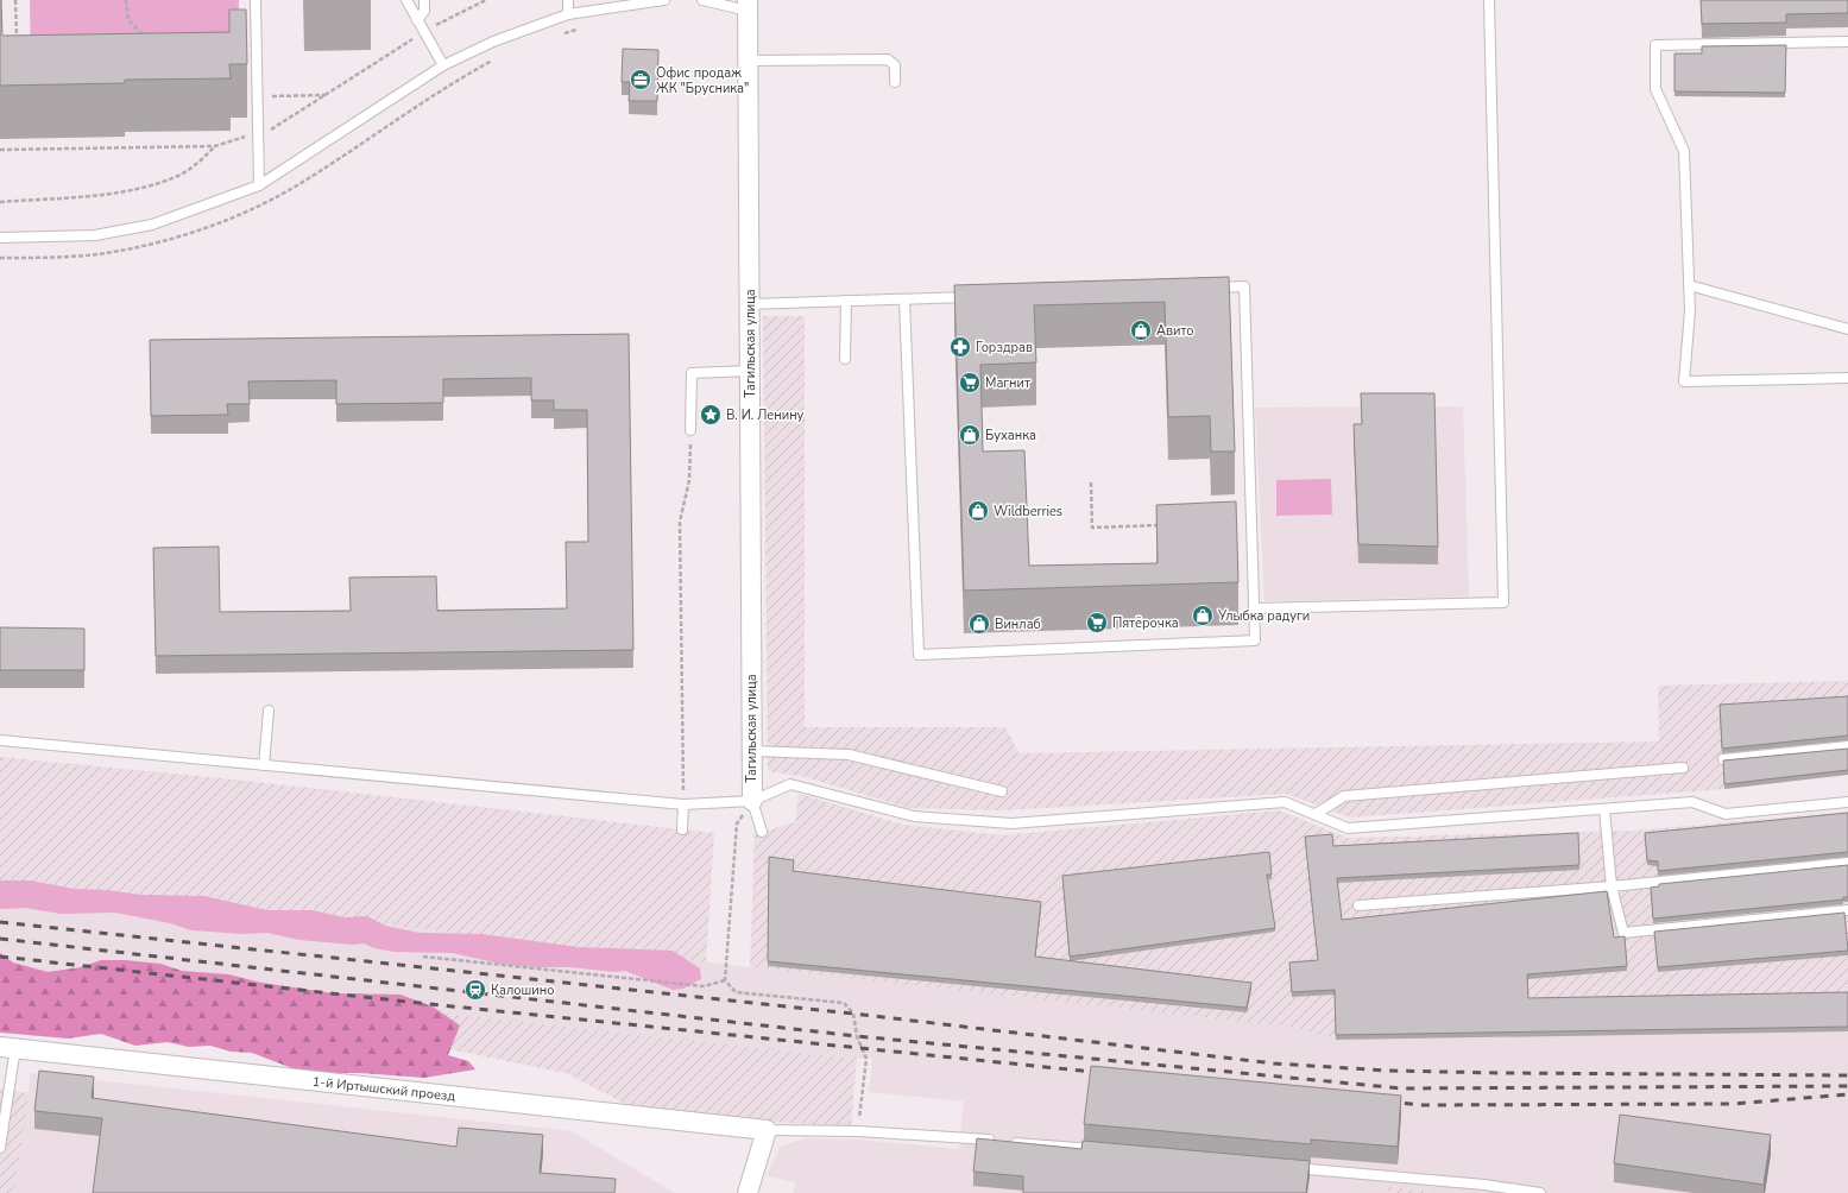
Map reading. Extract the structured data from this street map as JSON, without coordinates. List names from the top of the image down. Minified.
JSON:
{"streets":{"street":["Тагильская улица","1-й Иртышский проезд"]},"places":{"office":["Офис продаж ЖК \"Брусника\""],"shop":["Авито","Буханка","Wildberries","Улыбка радуги","Винлаб"],"pharmacy":["Горздрав"],"supermarket":["Магнит","Пятёрочка"],"place":["В. И. Ленину"],"station":["Калошино"]}}
